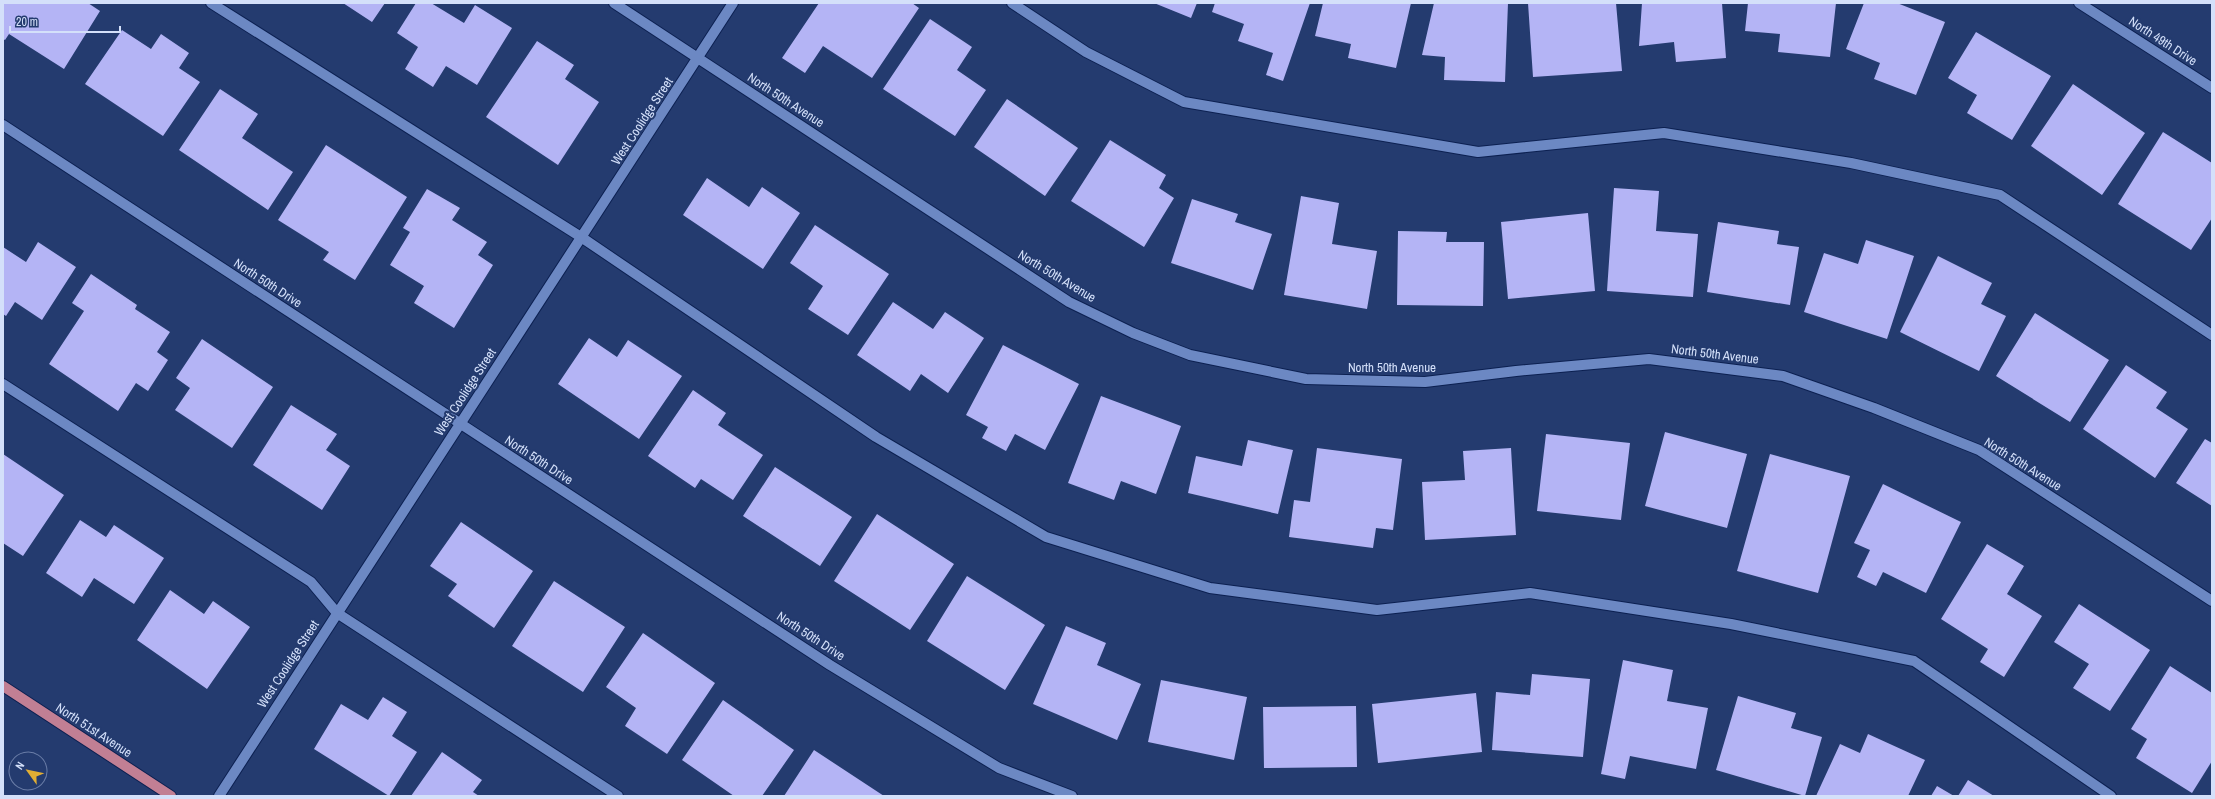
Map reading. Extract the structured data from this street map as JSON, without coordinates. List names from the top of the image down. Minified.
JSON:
{"streets":{"main road":["North 51st Avenue"],"street":["North 49th Drive","North 50th Avenue","West Coolidge Street","North 50th Drive"]},"crossings":[["North 50th Avenue","West Coolidge Street"],["West Coolidge Street","North 50th Drive"]],"scale_bar":"20 m","north":"top left"}
